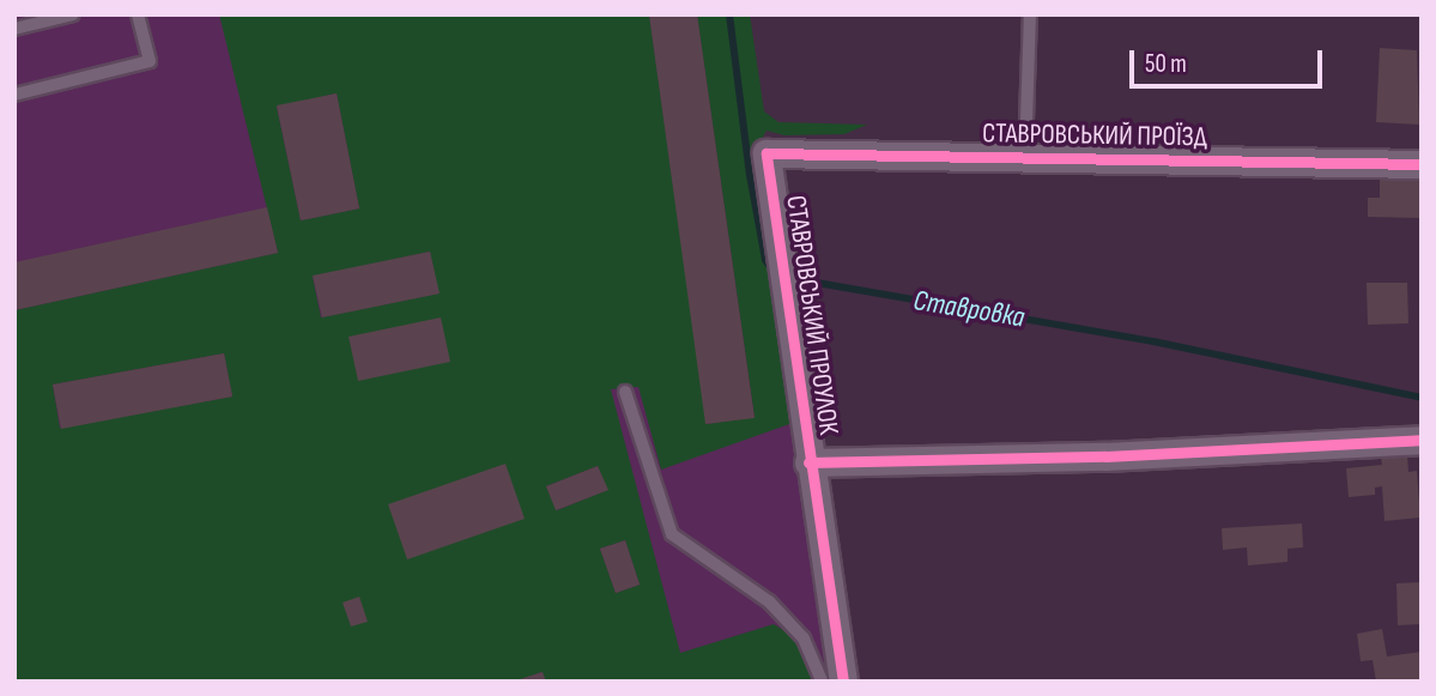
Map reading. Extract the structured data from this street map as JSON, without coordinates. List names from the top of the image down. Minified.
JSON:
{"streets":{"street":["СТАВРОВСЬКИЙ ПРОЇЗД","СТАВРОВСЬКИЙ ПРОУЛОК"]},"crossings":[["СТАВРОВСЬКИЙ ПРОЇЗД","СТАВРОВСЬКИЙ ПРОУЛОК"]],"water":["Ставровка"],"scale_bar":"50 m"}
